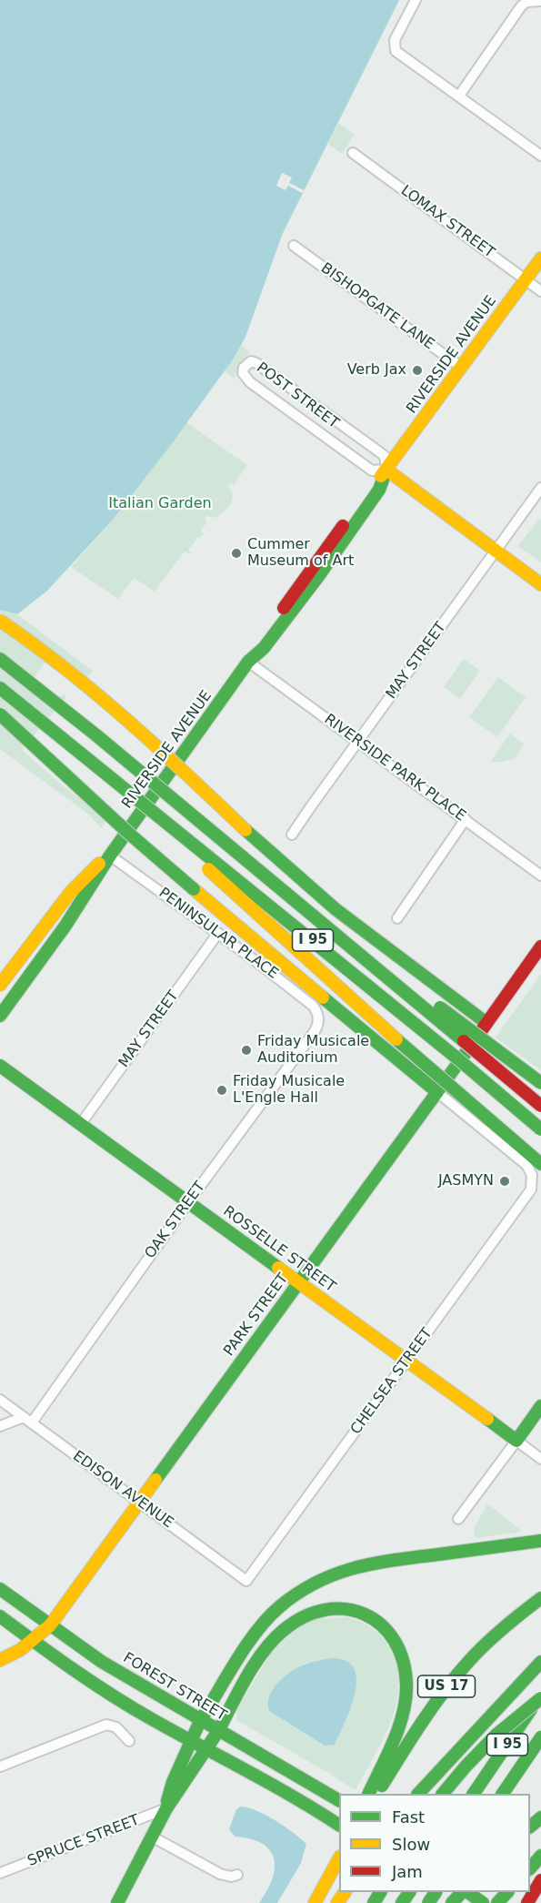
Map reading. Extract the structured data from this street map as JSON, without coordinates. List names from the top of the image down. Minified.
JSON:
{"streets":{"main road":["RIVERSIDE AVENUE","POST STREET","I 95","ROSSELLE STREET","PARK STREET","US 17","FOREST STREET"],"street":["LOMAX STREET","BISHOPGATE LANE","MAY STREET","RIVERSIDE PARK PLACE","PENINSULAR PLACE","OAK STREET","CHELSEA STREET","EDISON AVENUE","SPRUCE STREET"]},"crossings":[["LOMAX STREET","RIVERSIDE AVENUE"],["BISHOPGATE LANE","RIVERSIDE AVENUE"],["RIVERSIDE AVENUE","POST STREET"],["RIVERSIDE AVENUE","RIVERSIDE PARK PLACE"],["RIVERSIDE AVENUE","PENINSULAR PLACE"],["POST STREET","MAY STREET"],["MAY STREET","RIVERSIDE PARK PLACE"],["MAY STREET","PENINSULAR PLACE"],["MAY STREET","ROSSELLE STREET"],["PENINSULAR PLACE","OAK STREET"],["OAK STREET","ROSSELLE STREET"],["OAK STREET","EDISON AVENUE"],["ROSSELLE STREET","PARK STREET"],["ROSSELLE STREET","CHELSEA STREET"],["PARK STREET","CHELSEA STREET"],["PARK STREET","EDISON AVENUE"],["PARK STREET","FOREST STREET"],["CHELSEA STREET","EDISON AVENUE"]],"parks":["Italian Garden"],"places":["Verb Jax","Cummer Museum of Art","Friday Musicale Auditorium","Friday Musicale L'Engle Hall","JASMYN"],"legend":["Fast","Slow","Jam"]}
